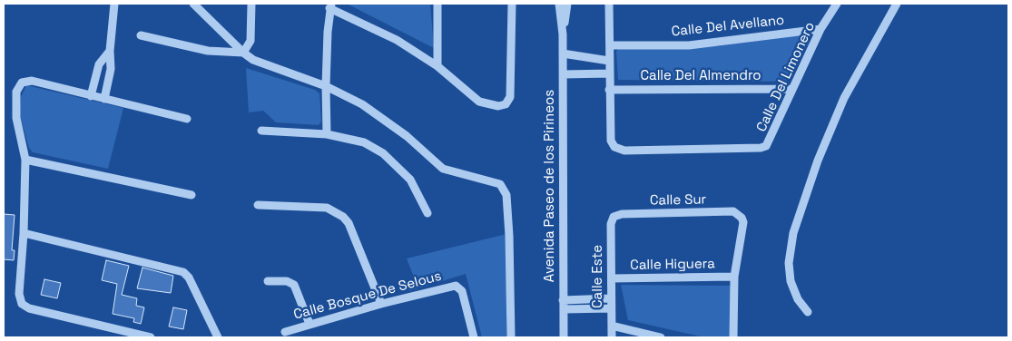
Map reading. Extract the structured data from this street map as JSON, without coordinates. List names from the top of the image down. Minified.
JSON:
{"streets":{"street":["Calle Del Avellano","Calle Del Almendro","Calle Del Limonero","Avenida Paseo de los Pirineos","Calle Sur","Calle Higuera","Calle Este","Calle Bosque De Selous"]},"crossings":[["Calle Del Avellano","Calle Del Limonero"],["Calle Del Almendro","Calle Del Limonero"],["Calle Sur","Calle Higuera"],["Calle Sur","Calle Este"],["Calle Higuera","Calle Este"]]}
